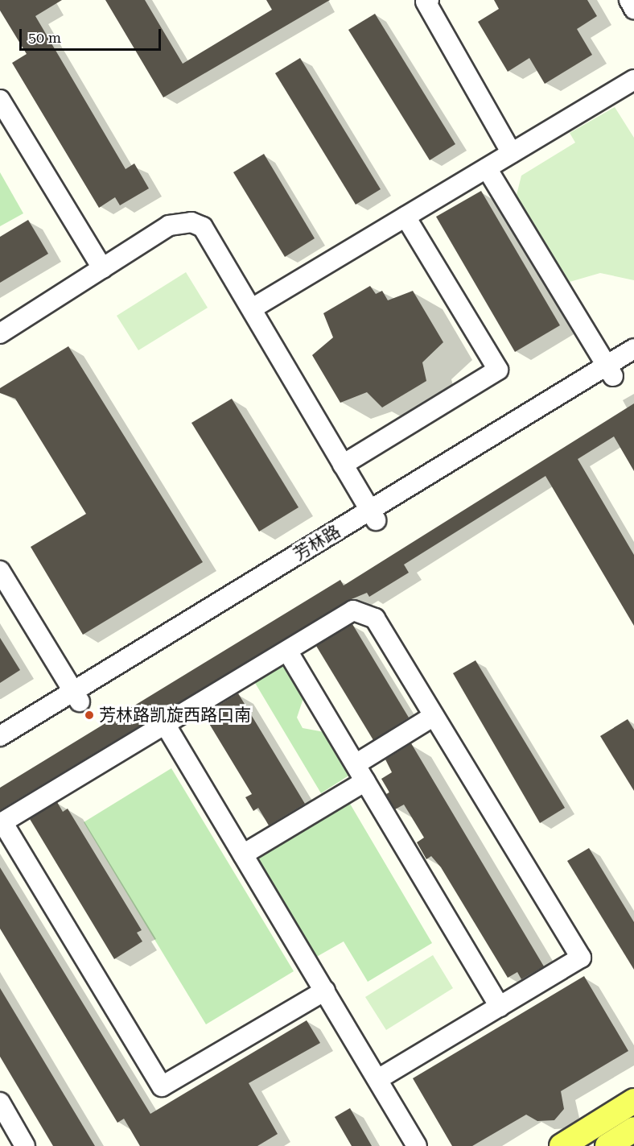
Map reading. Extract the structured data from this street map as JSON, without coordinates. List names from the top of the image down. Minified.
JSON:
{"streets":{"street":["芳林路"]},"places":["芳林路凯旋西路口南"],"scale_bar":"50 m"}
